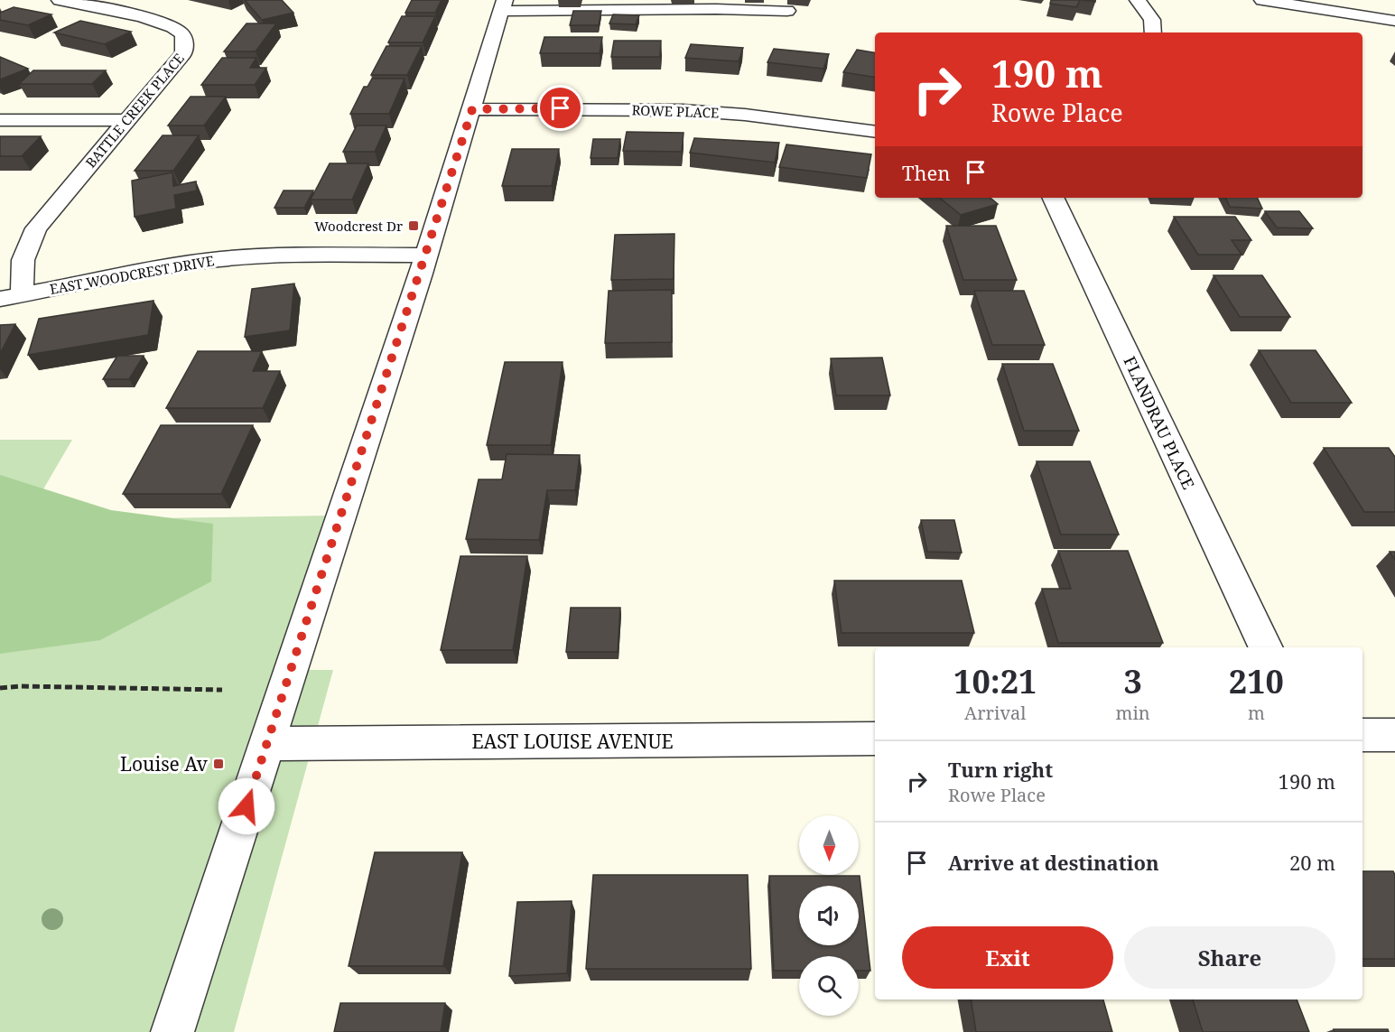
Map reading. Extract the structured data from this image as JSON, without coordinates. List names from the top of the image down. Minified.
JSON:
{"streets":{"street":["BATTLE CREEK PLACE","ROWE PLACE","EAST WOODCREST DRIVE","FLANDRAU PLACE","EAST LOUISE AVENUE"]},"crossings":[["BATTLE CREEK PLACE","EAST WOODCREST DRIVE"]],"places":{"transit":["Woodcrest Dr","Louise Av"]},"north":"bottom","page":{"turn":["190 m","Rowe Place"],"then":"Then","eta":["10:21","Arrival","3","min","210","m"],"list":[{"name":"Turn right","note":"Rowe Place","value":"190 m"},{"name":"Arrive at destination","value":"20 m"}],"buttons":["Exit","Share"]}}
